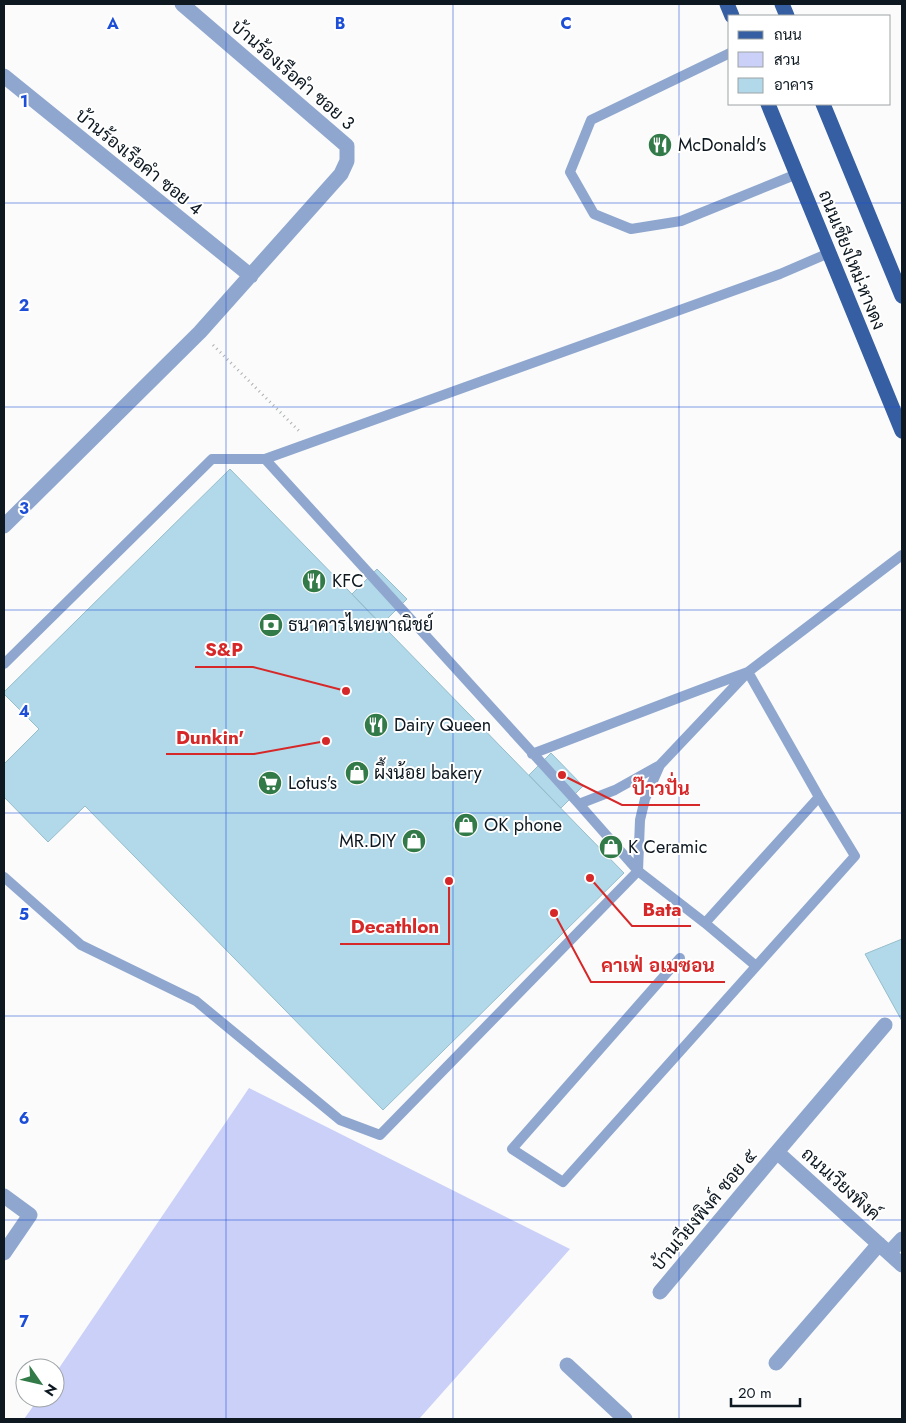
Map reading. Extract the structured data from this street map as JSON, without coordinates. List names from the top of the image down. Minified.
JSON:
{"streets":{"main road":["ถนนเชียงใหม่-หางดง"],"street":["บ้านร้องเรือคำ ซอย 3","บ้านร้องเรือคำ ซอย 4","ถนนเวียงพิงค์","บ้านเวียงพิงค์ ซอย ๕"]},"crossings":[["บ้านร้องเรือคำ ซอย 3","บ้านร้องเรือคำ ซอย 4"],["ถนนเวียงพิงค์","บ้านเวียงพิงค์ ซอย ๕"]],"places":{"restaurant":["McDonald's","KFC","Dairy Queen"],"bank":["ธนาคารไทยพาณิชย์"],"other":["S&P","Dunkin'","ป๊าวปั่น","Bata","Decathlon","คาเฟ่ อเมซอน"],"shop":["ผึ้งน้อย bakery","OK phone","MR.DIY","K Ceramic"],"supermarket":["Lotus's"]},"legend":["ถนน","สวน","อาคาร"],"scale_bar":"20 m","north":"bottom right","grid":{"columns":["A","B","C"],"rows":["1","2","3","4","5","6","7"]}}
